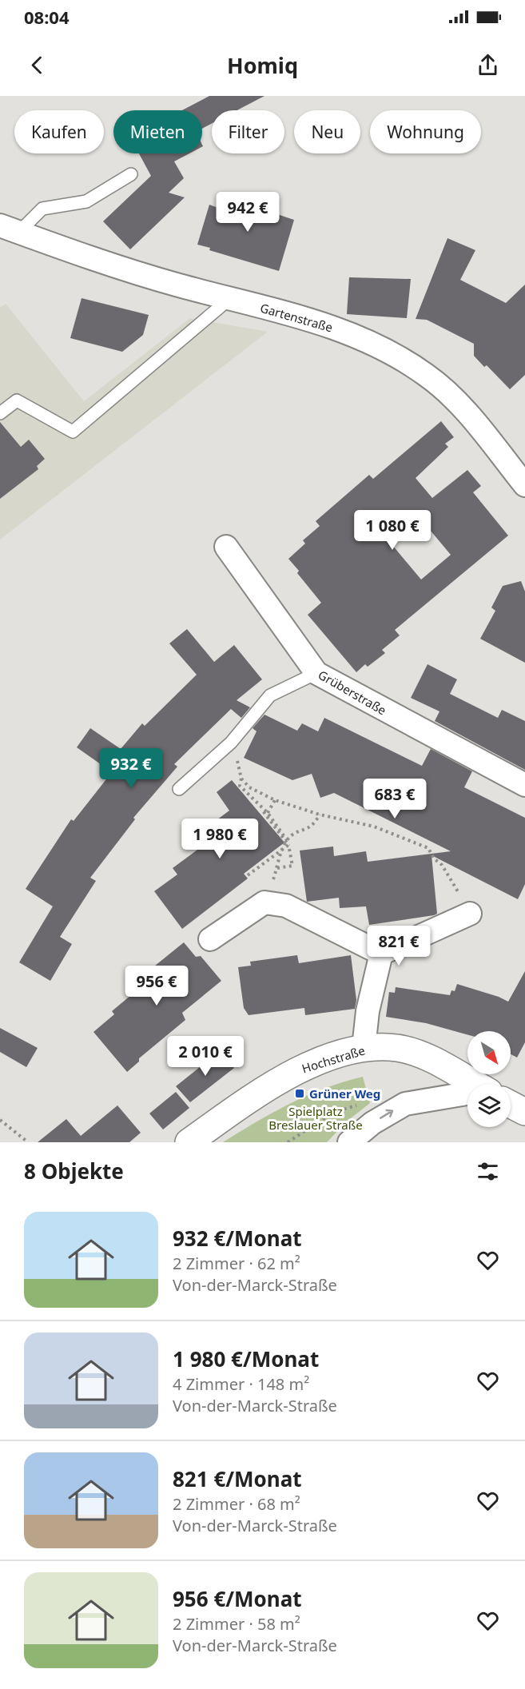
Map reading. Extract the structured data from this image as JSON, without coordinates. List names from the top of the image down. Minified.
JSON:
{"streets":{"main road":["Hochstraße"],"street":["Gartenstraße","Grüberstraße"]},"parks":["Spielplatz Breslauer Straße"],"places":{"transit":["Grüner Weg"]},"north":"bottom right","page":{"status":"08:04","header":"Homiq","chip":["Kaufen","Mieten","Filter","Neu","Wohnung"],"price":["942 €","1 080 €","932 €","683 €","1 980 €","821 €","956 €","2 010 €"],"heading":"8 Objekte","list":[{"name":"932 €/Monat","note":"2 Zimmer · 62 m² · Von-der-Marck-Straße"},{"name":"1 980 €/Monat","note":"4 Zimmer · 148 m² · Von-der-Marck-Straße"},{"name":"821 €/Monat","note":"2 Zimmer · 68 m² · Von-der-Marck-Straße"},{"name":"956 €/Monat","note":"2 Zimmer · 58 m² · Von-der-Marck-Straße"}]}}
